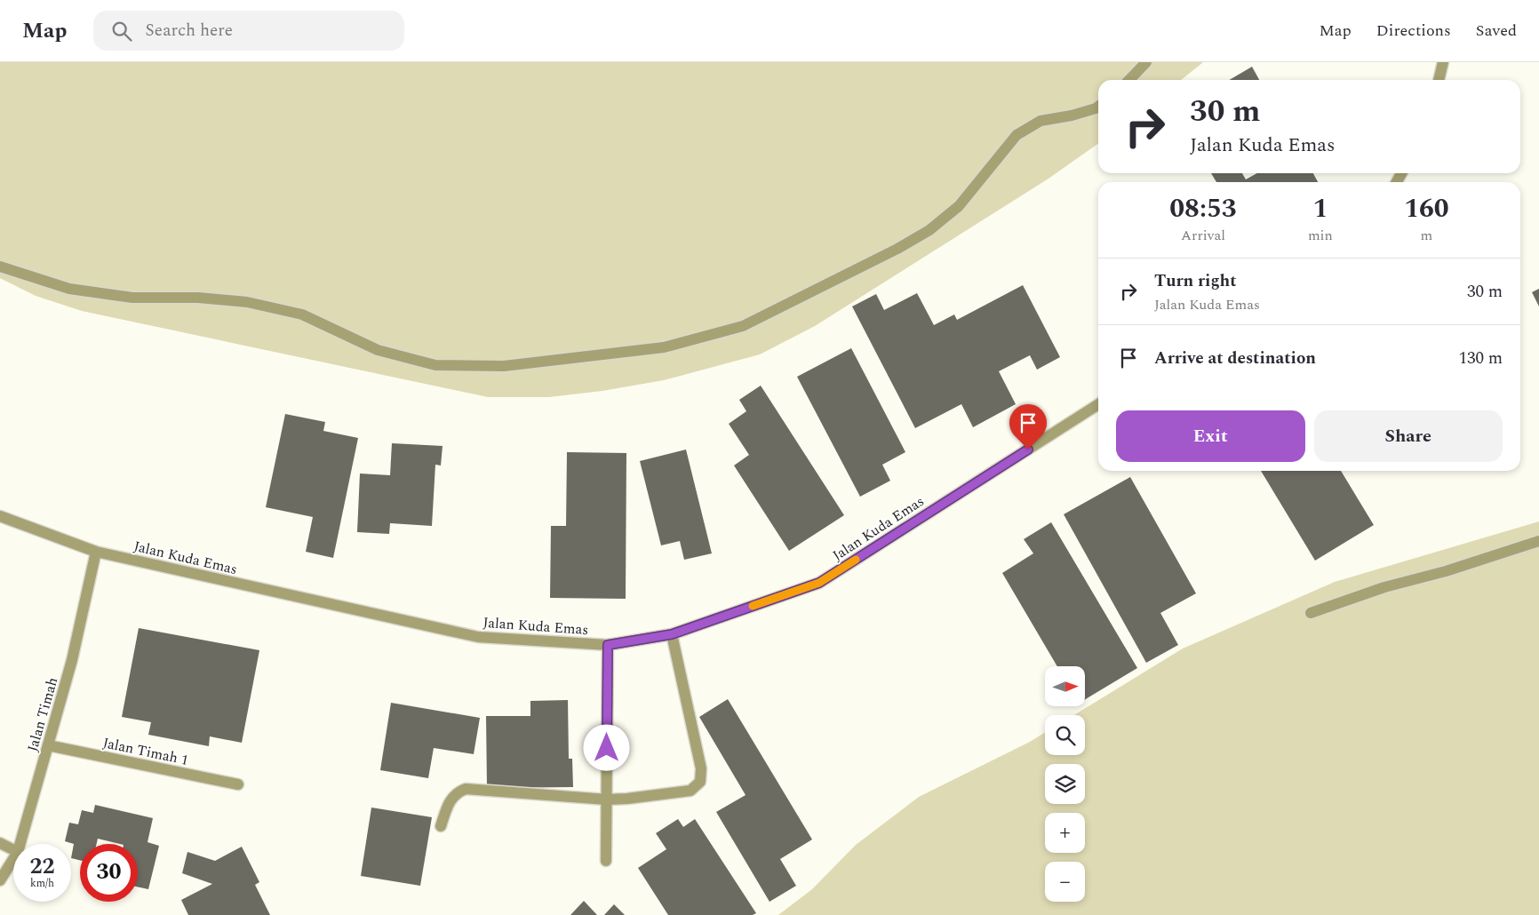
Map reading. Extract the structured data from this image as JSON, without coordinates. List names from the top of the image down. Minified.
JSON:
{"streets":{"street":["Jalan Kuda Emas","Jalan Timah","Jalan Timah 1"]},"crossings":[["Jalan Kuda Emas","Jalan Timah"],["Jalan Timah","Jalan Timah 1"]],"north":"right","page":{"header":"Map","search":"Search here","nav":["Map","Directions","Saved"],"turn":["30 m","Jalan Kuda Emas"],"eta":["08:53","Arrival","1","min","160","m"],"list":[{"name":"Turn right","note":"Jalan Kuda Emas","value":"30 m"},{"name":"Arrive at destination","value":"130 m"}],"buttons":["Exit","Share"],"map_buttons":["+","−"],"speed":"22 km/h","limit":"30"}}
